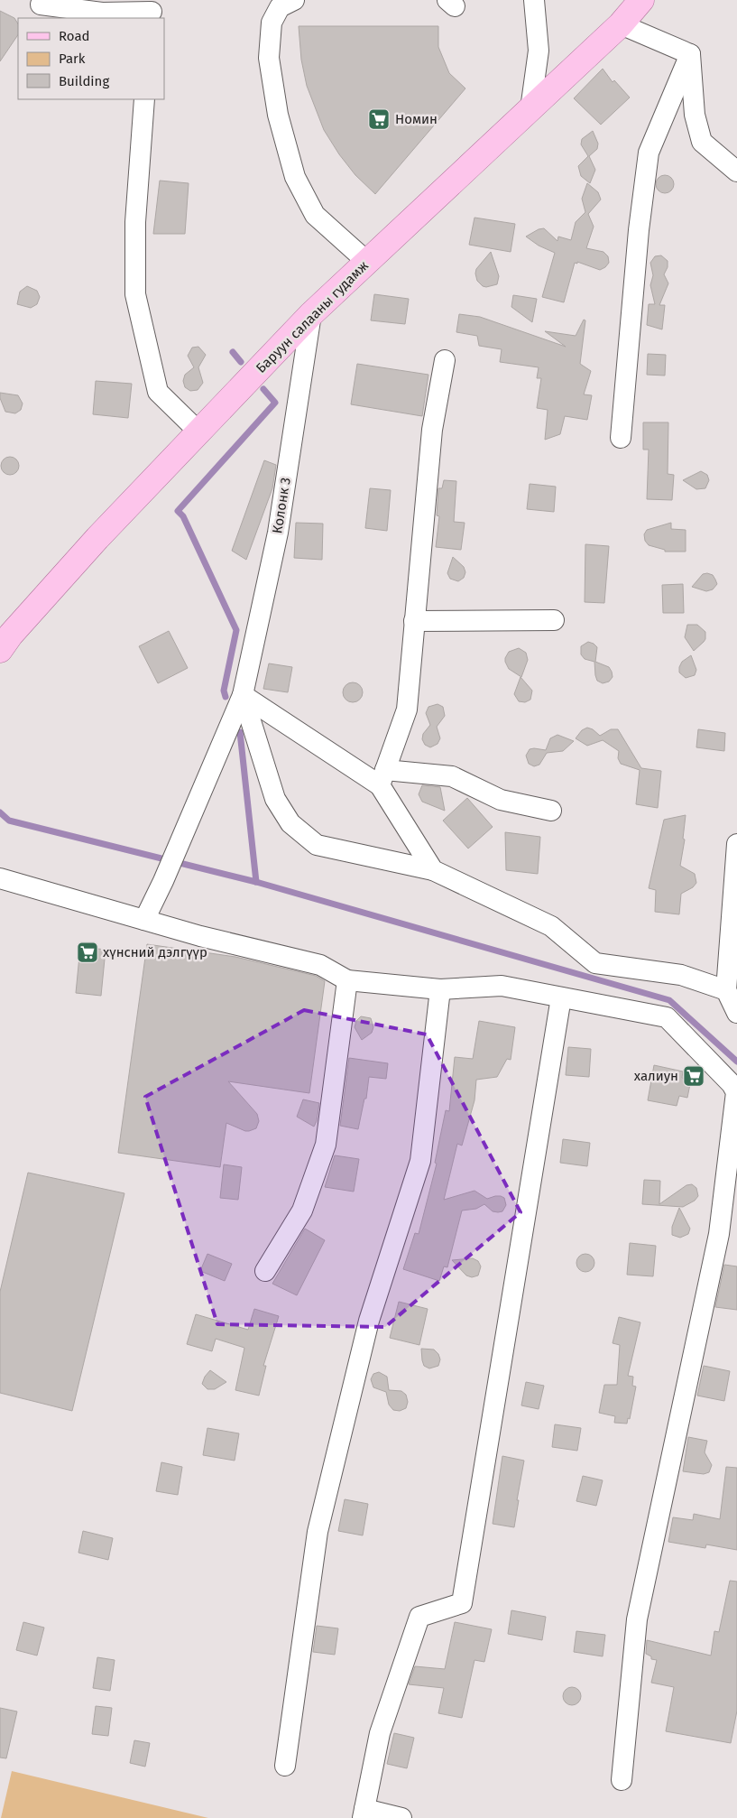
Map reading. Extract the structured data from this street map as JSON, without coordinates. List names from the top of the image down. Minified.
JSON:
{"streets":{"main road":["Баруун салааны гудамж"],"street":["Колонк 3"]},"crossings":[["Баруун салааны гудамж","Колонк 3"]],"places":{"supermarket":["Номин","хүнсний дэлгүүр","халиун"]},"legend":["Road","Park","Building"]}
